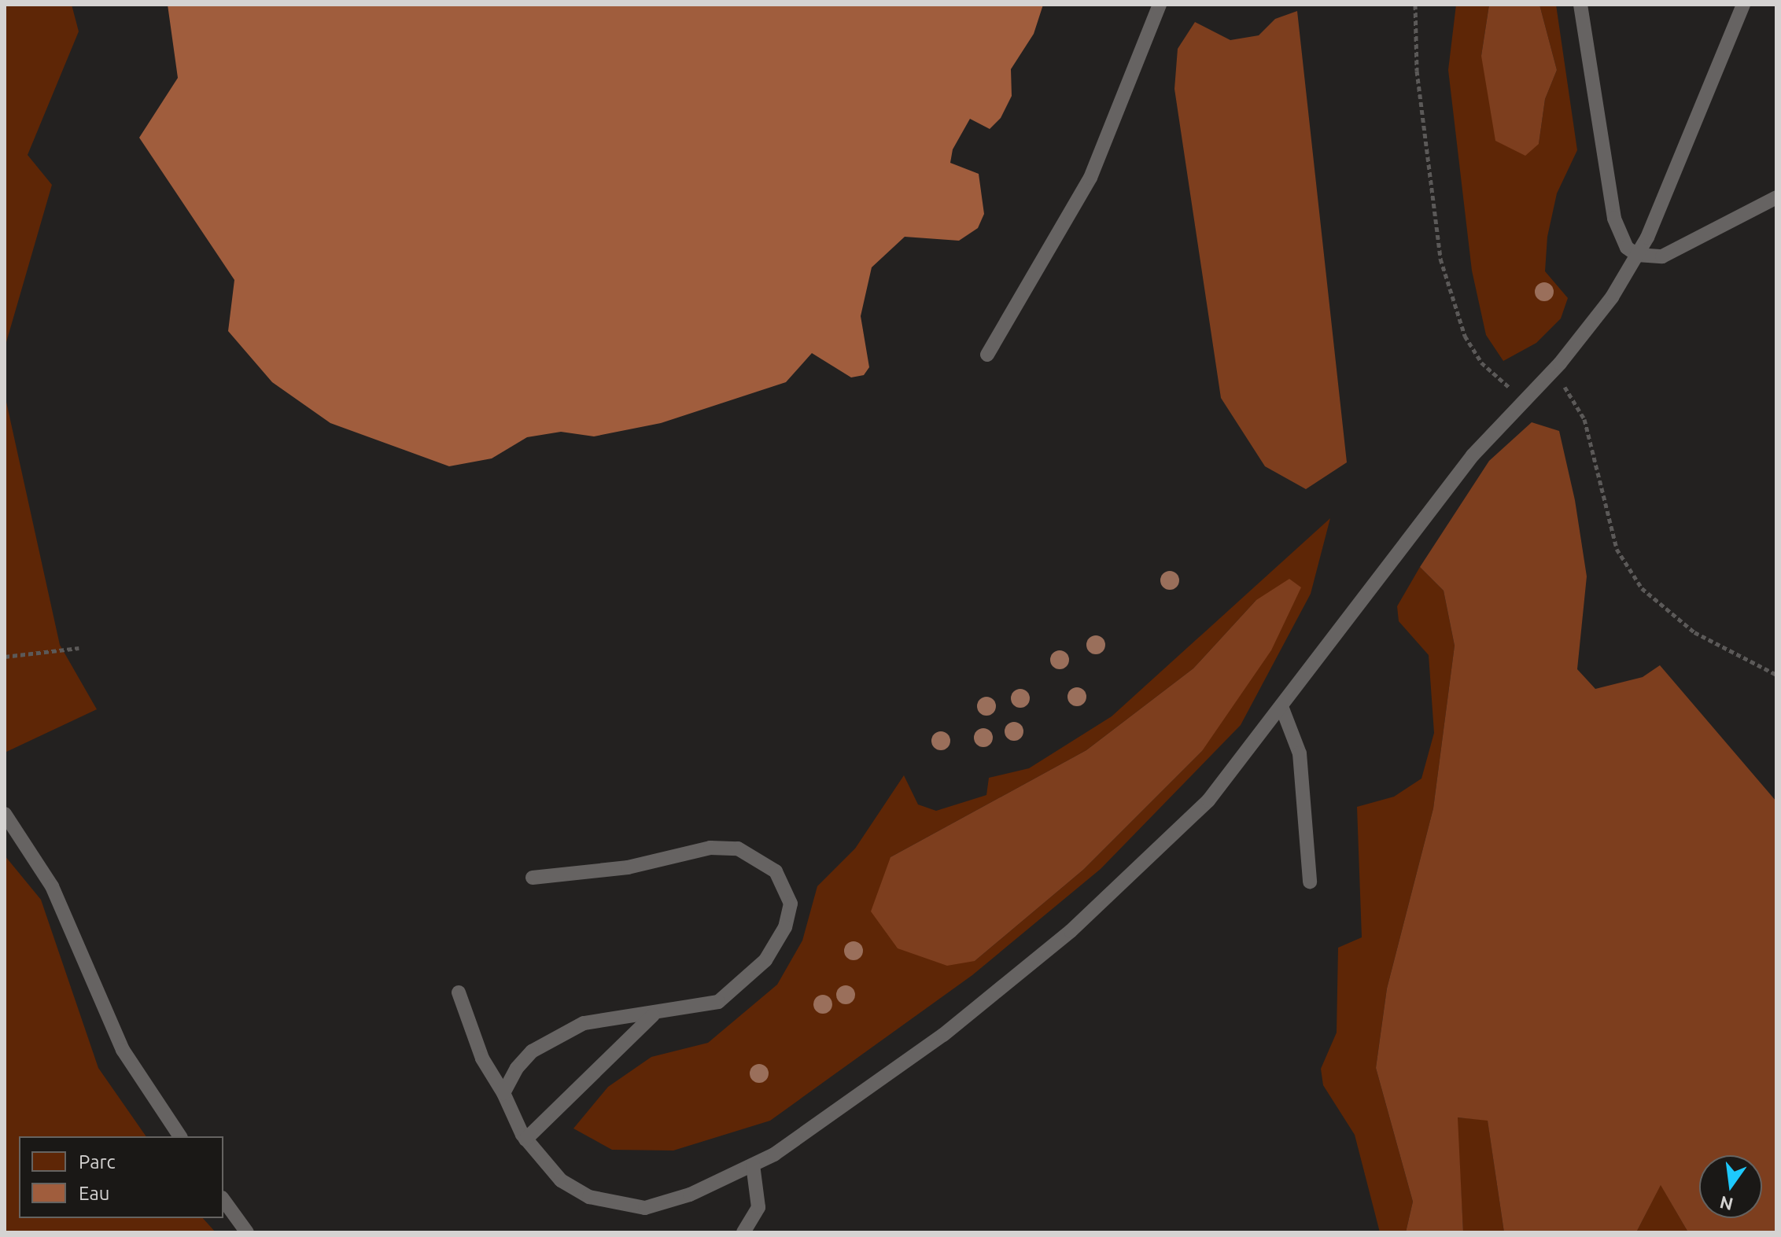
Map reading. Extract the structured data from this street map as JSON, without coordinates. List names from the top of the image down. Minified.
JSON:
{"legend":["Parc","Eau"],"north":"bottom"}
